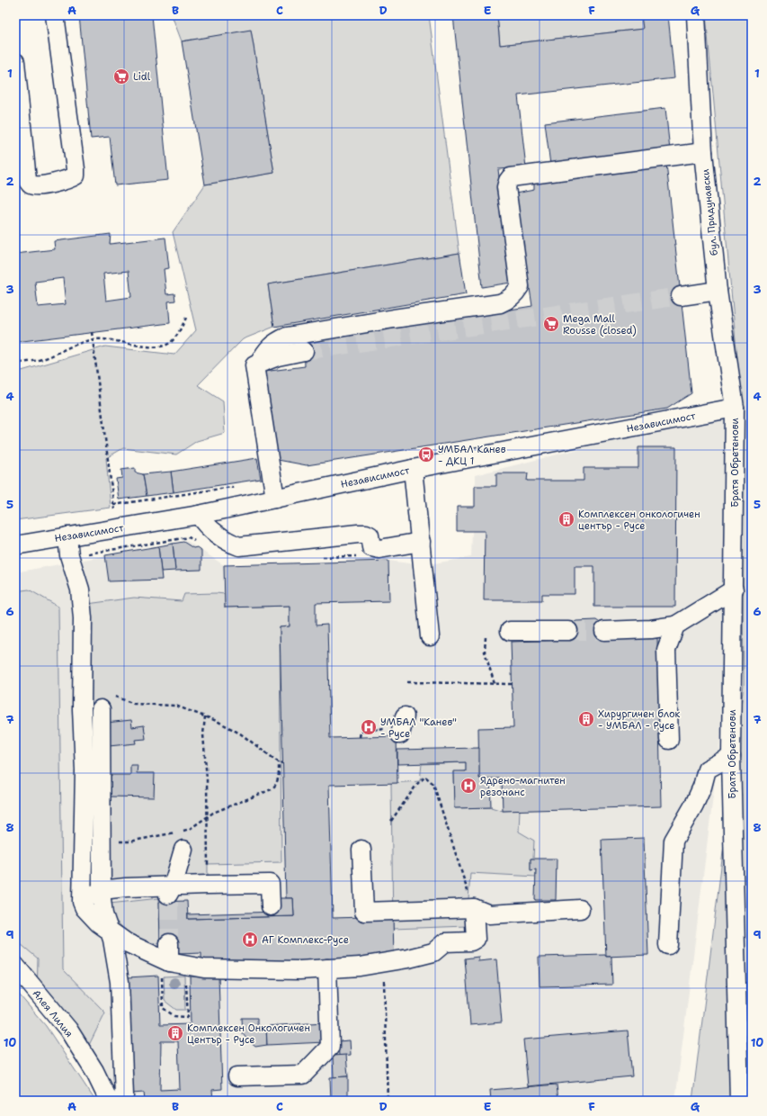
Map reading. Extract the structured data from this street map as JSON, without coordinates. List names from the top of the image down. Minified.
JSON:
{"streets":{"street":["бул. Придунавски","Независимост","Братя Обретенови","Алея Лилия"]},"crossings":[["бул. Придунавски","Независимост"],["бул. Придунавски","Братя Обретенови"],["Независимост","Братя Обретенови"]],"places":{"supermarket":["Lidl","Mega Mall Rousse (closed)"],"bus stop":["УМБАЛ Канев - ДКЦ 1"],"building":["Комплексен онкологичен център - Русе","Хирургичен блок - УМБАЛ - Русе","Комплексен Онкологичен Център - Русе"],"hospital":["УМБАЛ \"Канев\" - Русе","Ядрено-магнитен резонанс","АГ Комплекс-Русе"]},"grid":{"columns":["A","B","C","D","E","F","G"],"rows":["1","2","3","4","5","6","7","8","9","10"]}}
